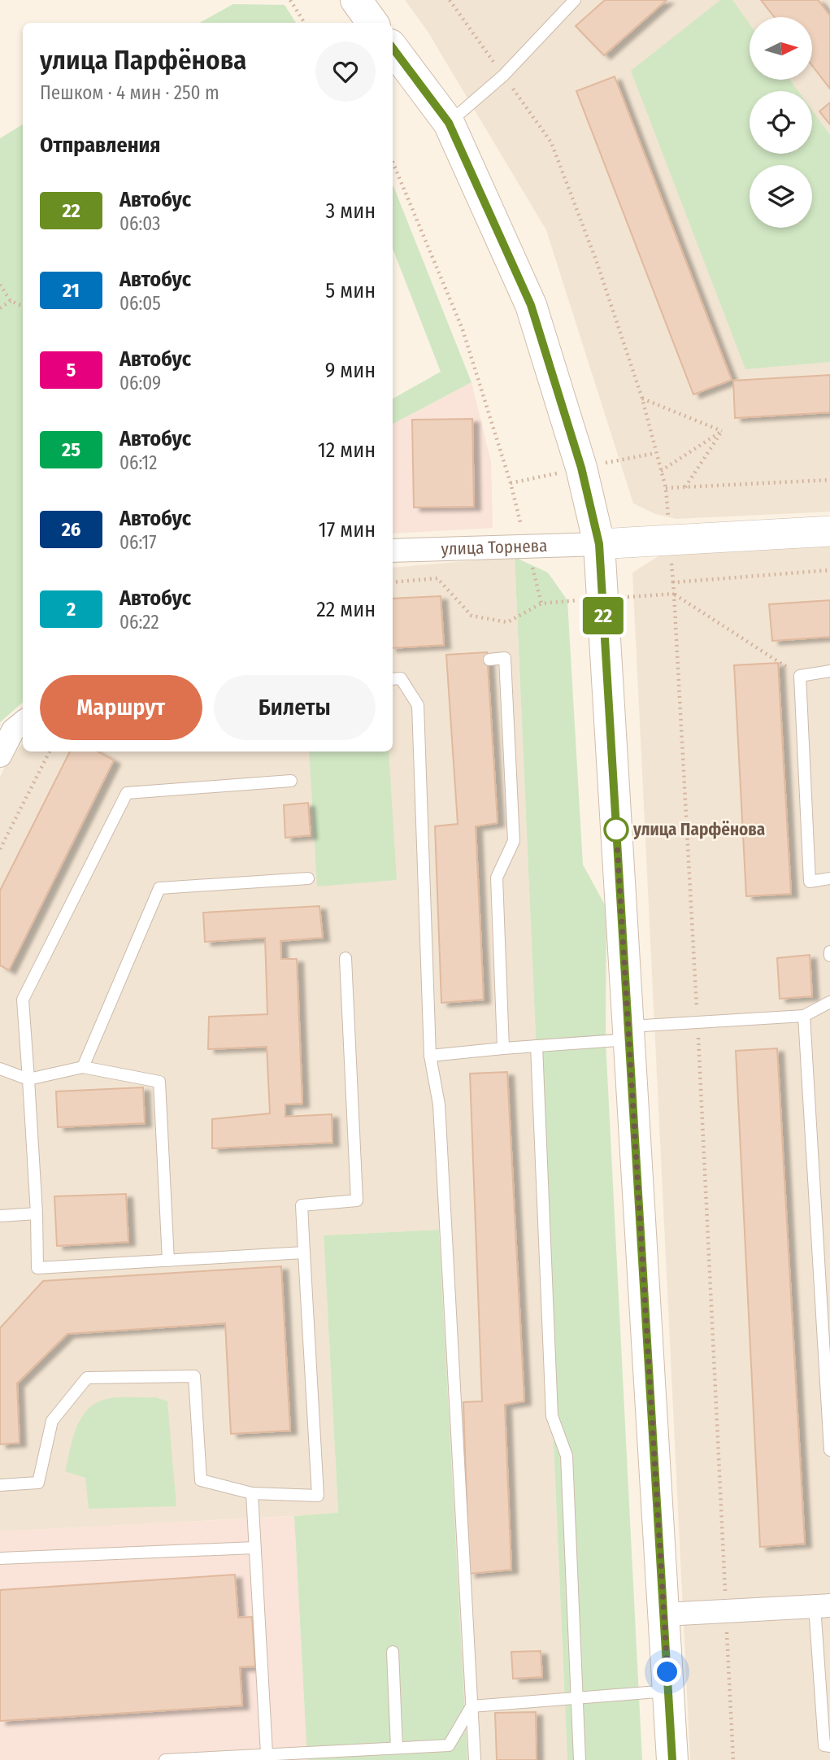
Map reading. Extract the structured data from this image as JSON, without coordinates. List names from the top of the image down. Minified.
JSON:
{"streets":{"street":["улица Торнева"]},"places":["улица Парфёнова"],"lines":["bus line 22"],"north":"right","page":{"on_map":"22","heading":[["улица Парфёнова","Пешком · 4 мин · 250 m"],"Отправления"],"list":[{"mark":"22","name":"Автобус","note":"06:03","value":"3 мин"},{"mark":"21","name":"Автобус","note":"06:05","value":"5 мин"},{"mark":"5","name":"Автобус","note":"06:09","value":"9 мин"},{"mark":"25","name":"Автобус","note":"06:12","value":"12 мин"},{"mark":"26","name":"Автобус","note":"06:17","value":"17 мин"},{"mark":"2","name":"Автобус","note":"06:22","value":"22 мин"}],"buttons":["Маршрут","Билеты"]}}
